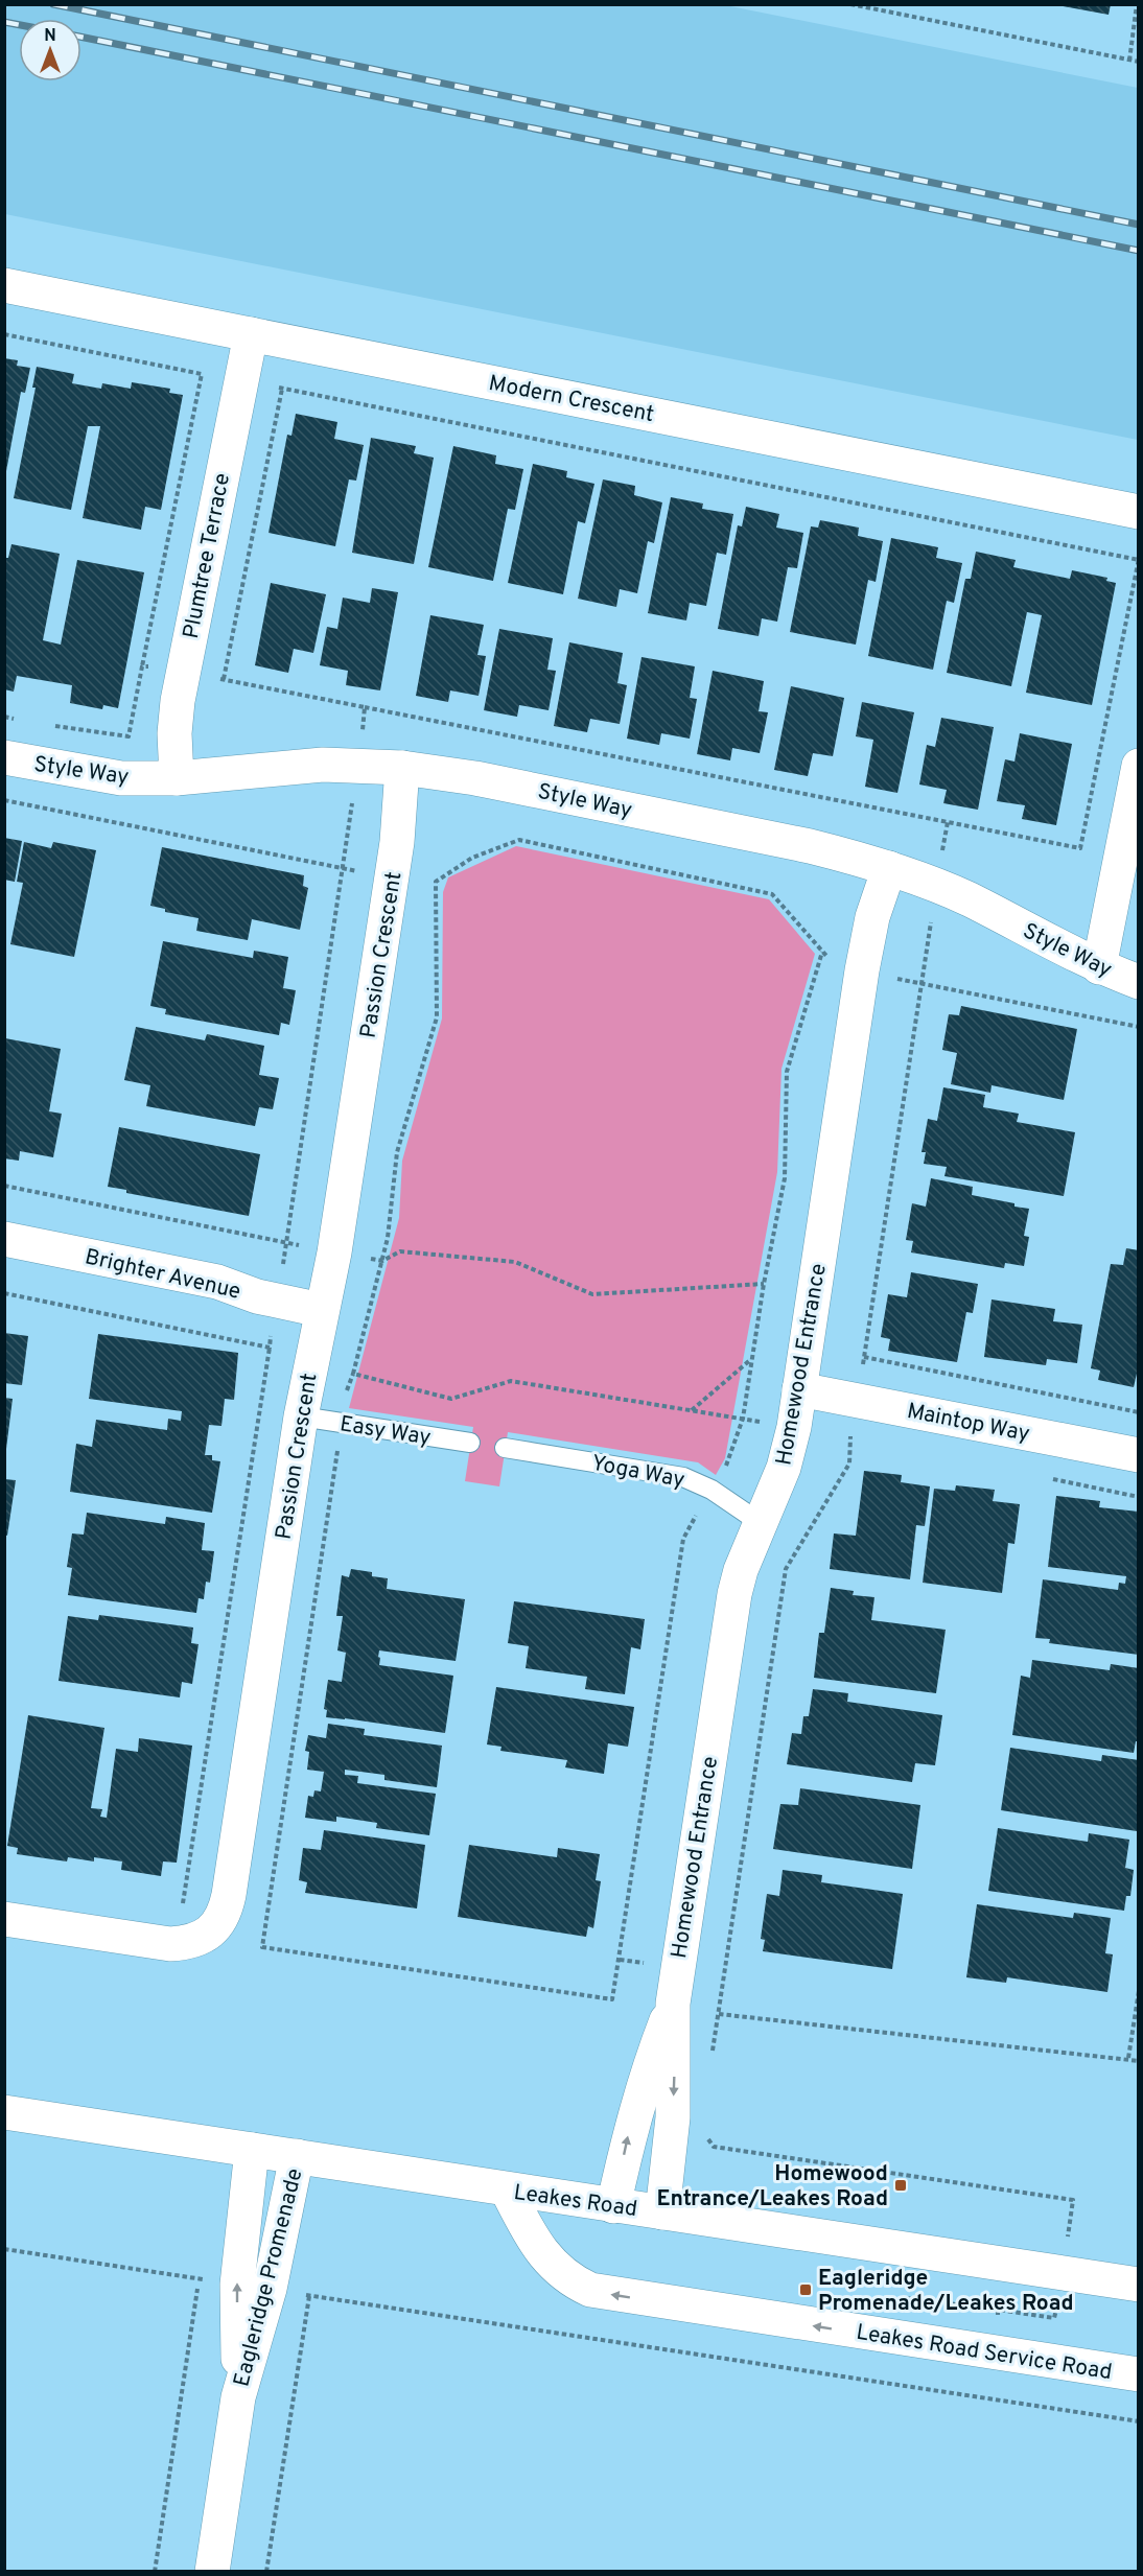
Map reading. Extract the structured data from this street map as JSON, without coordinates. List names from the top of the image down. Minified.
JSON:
{"streets":{"street":["Modern Crescent","Plumtree Terrace","Style Way","Passion Crescent","Brighter Avenue","Homewood Entrance","Maintop Way","Leakes Road","Eagleridge Promenade","Leakes Road Service Road"],"lane":["Easy Way","Yoga Way"]},"crossings":[["Modern Crescent","Plumtree Terrace"],["Plumtree Terrace","Style Way"],["Style Way","Passion Crescent"],["Style Way","Homewood Entrance"],["Passion Crescent","Brighter Avenue"],["Passion Crescent","Easy Way"],["Homewood Entrance","Maintop Way"],["Homewood Entrance","Yoga Way"],["Homewood Entrance","Leakes Road"],["Leakes Road","Eagleridge Promenade"],["Leakes Road","Leakes Road Service Road"]],"one_way":["Leakes Road Service Road"],"places":{"transit":["Homewood Entrance/Leakes Road","Eagleridge Promenade/Leakes Road"]},"north":"top"}
